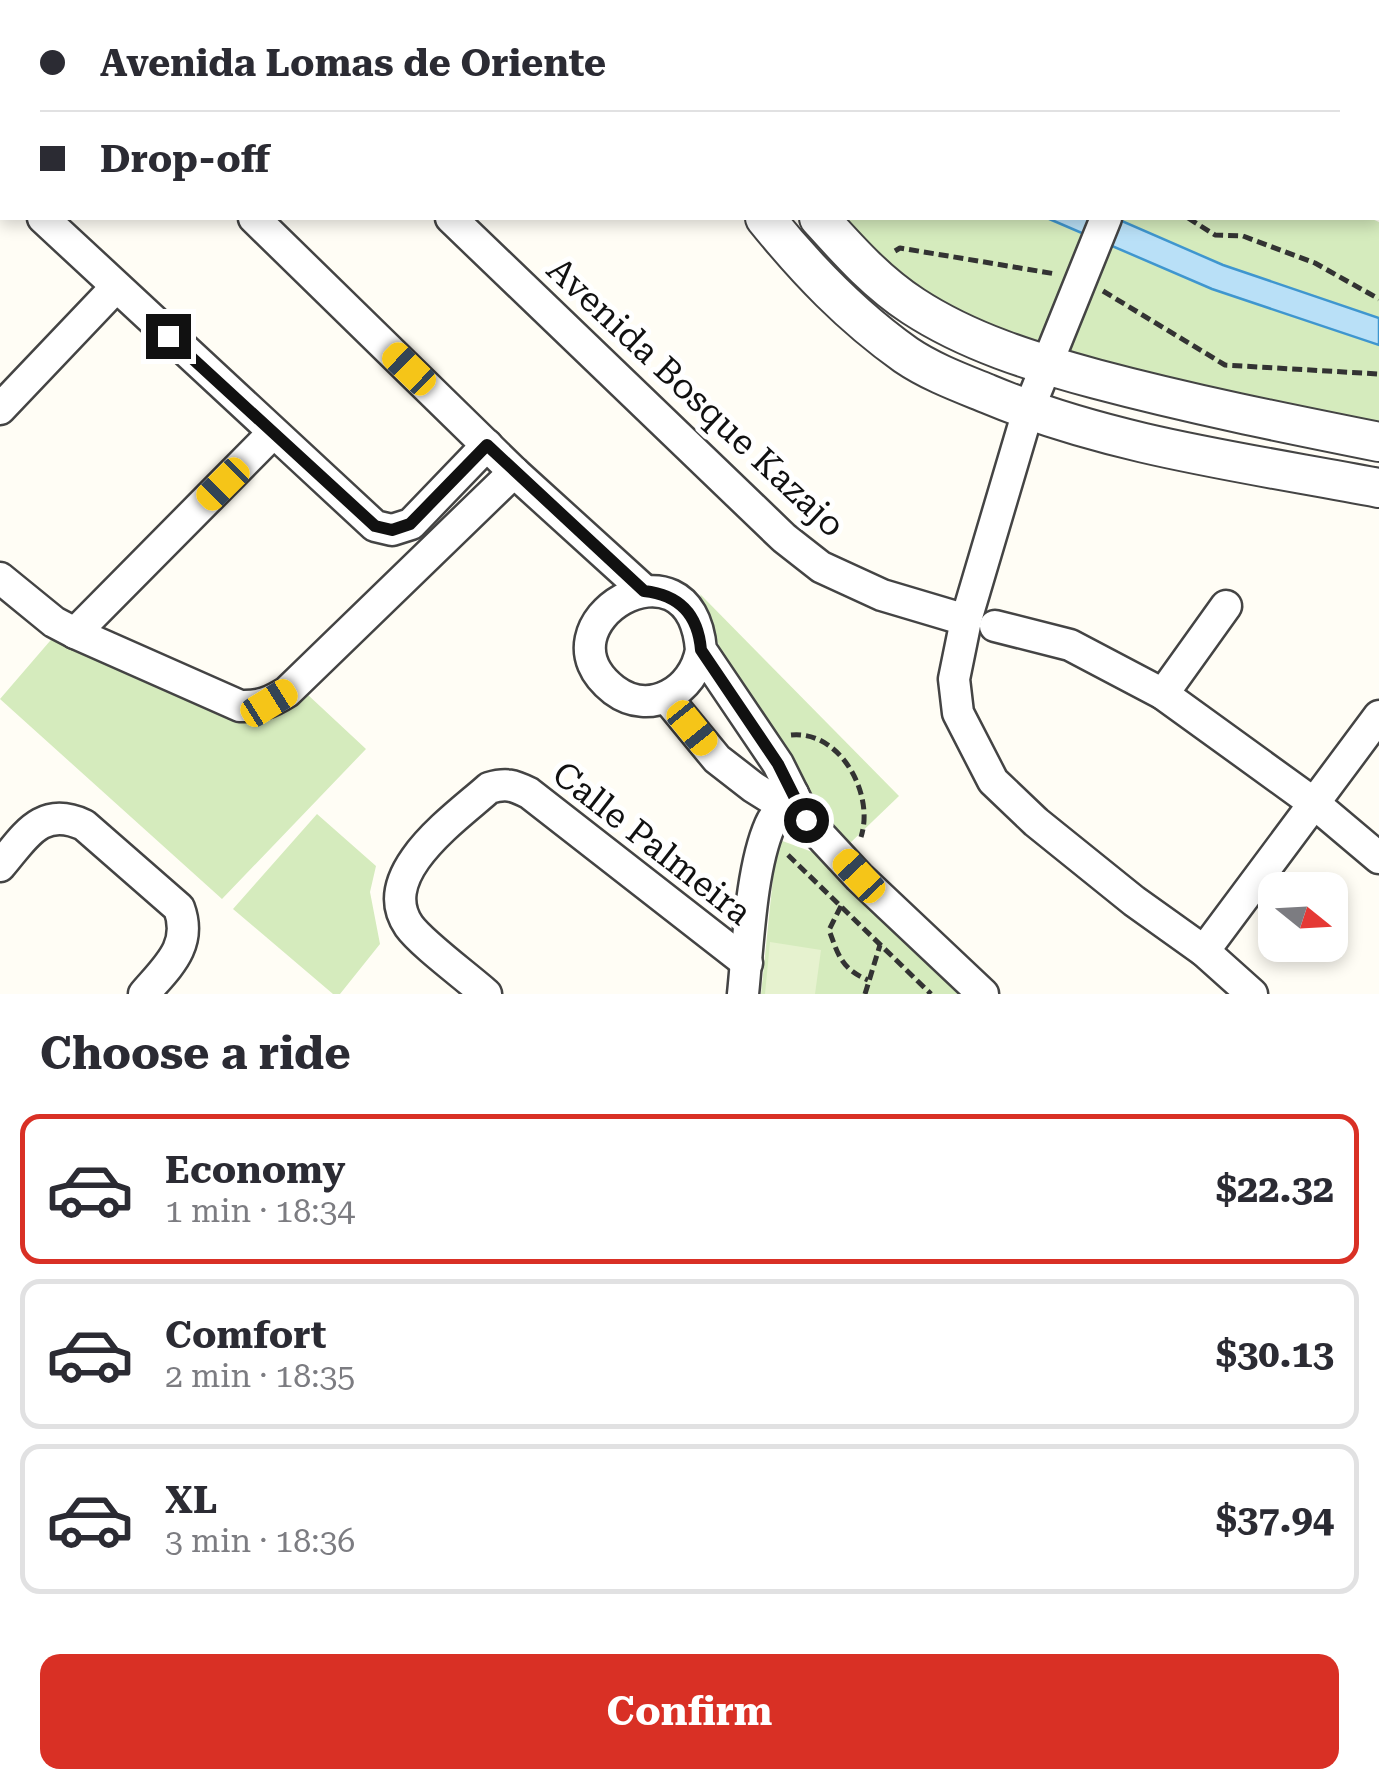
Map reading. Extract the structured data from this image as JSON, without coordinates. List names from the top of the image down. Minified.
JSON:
{"streets":{"street":["Avenida Bosque Kazajo","Calle Palmeira"]},"north":"right","page":{"banner":["Avenida Lomas de Oriente","Drop-off"],"heading":"Choose a ride","list":[{"name":"Economy","note":"1 min · 18:34","value":"$22.32"},{"name":"Comfort","note":"2 min · 18:35","value":"$30.13"},{"name":"XL","note":"3 min · 18:36","value":"$37.94"}],"buttons":"Confirm"}}
